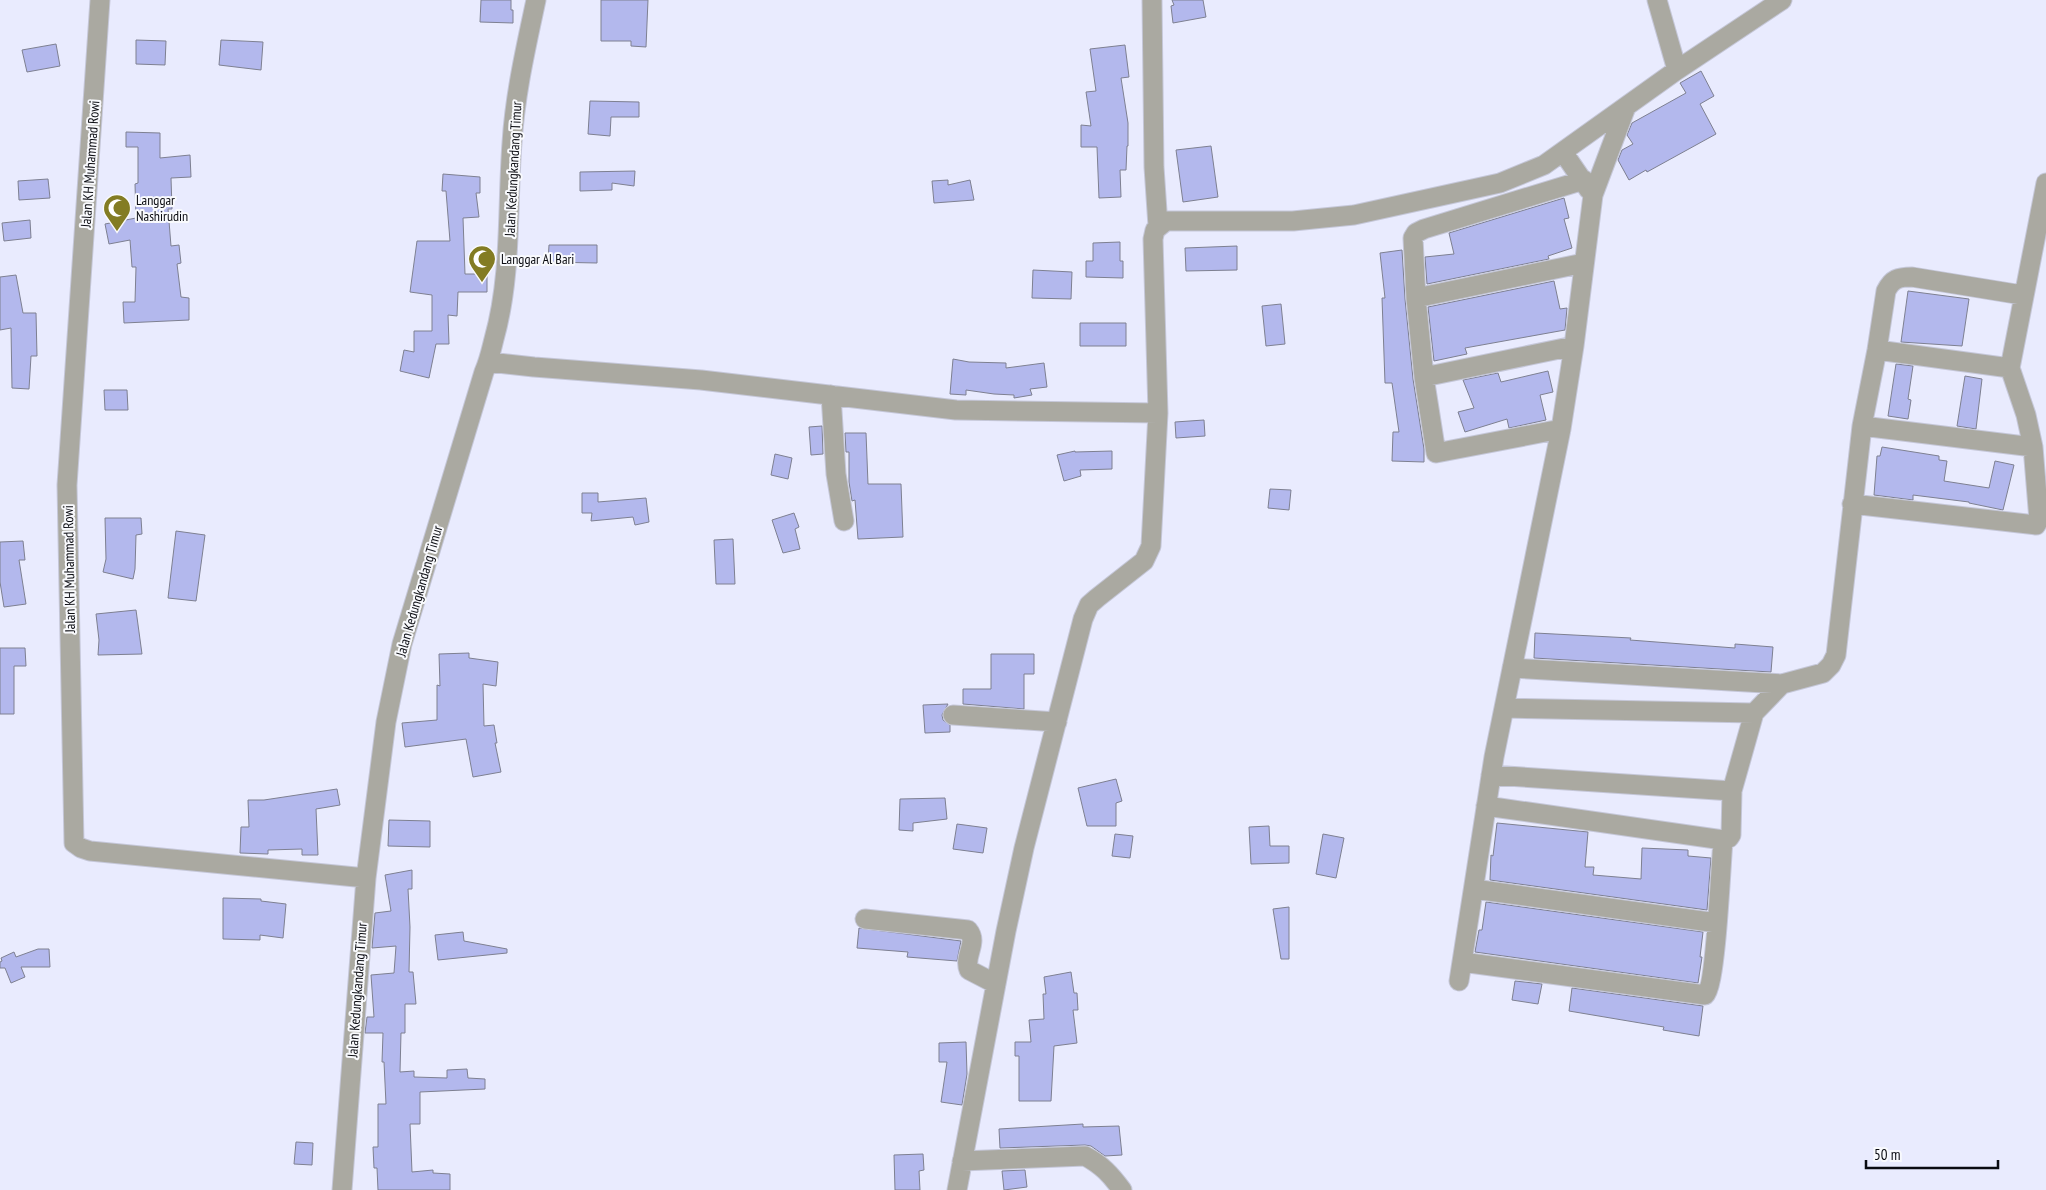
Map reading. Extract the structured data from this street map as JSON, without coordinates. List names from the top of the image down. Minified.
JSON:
{"streets":{"street":["Jalan KH Muhammad Rowi","Jalan Kedungkandang Timur"]},"crossings":[["Jalan KH Muhammad Rowi","Jalan Kedungkandang Timur"]],"places":{"mosque":["Langgar Nashirudin","Langgar Al Bari"]},"scale_bar":"50 m"}
